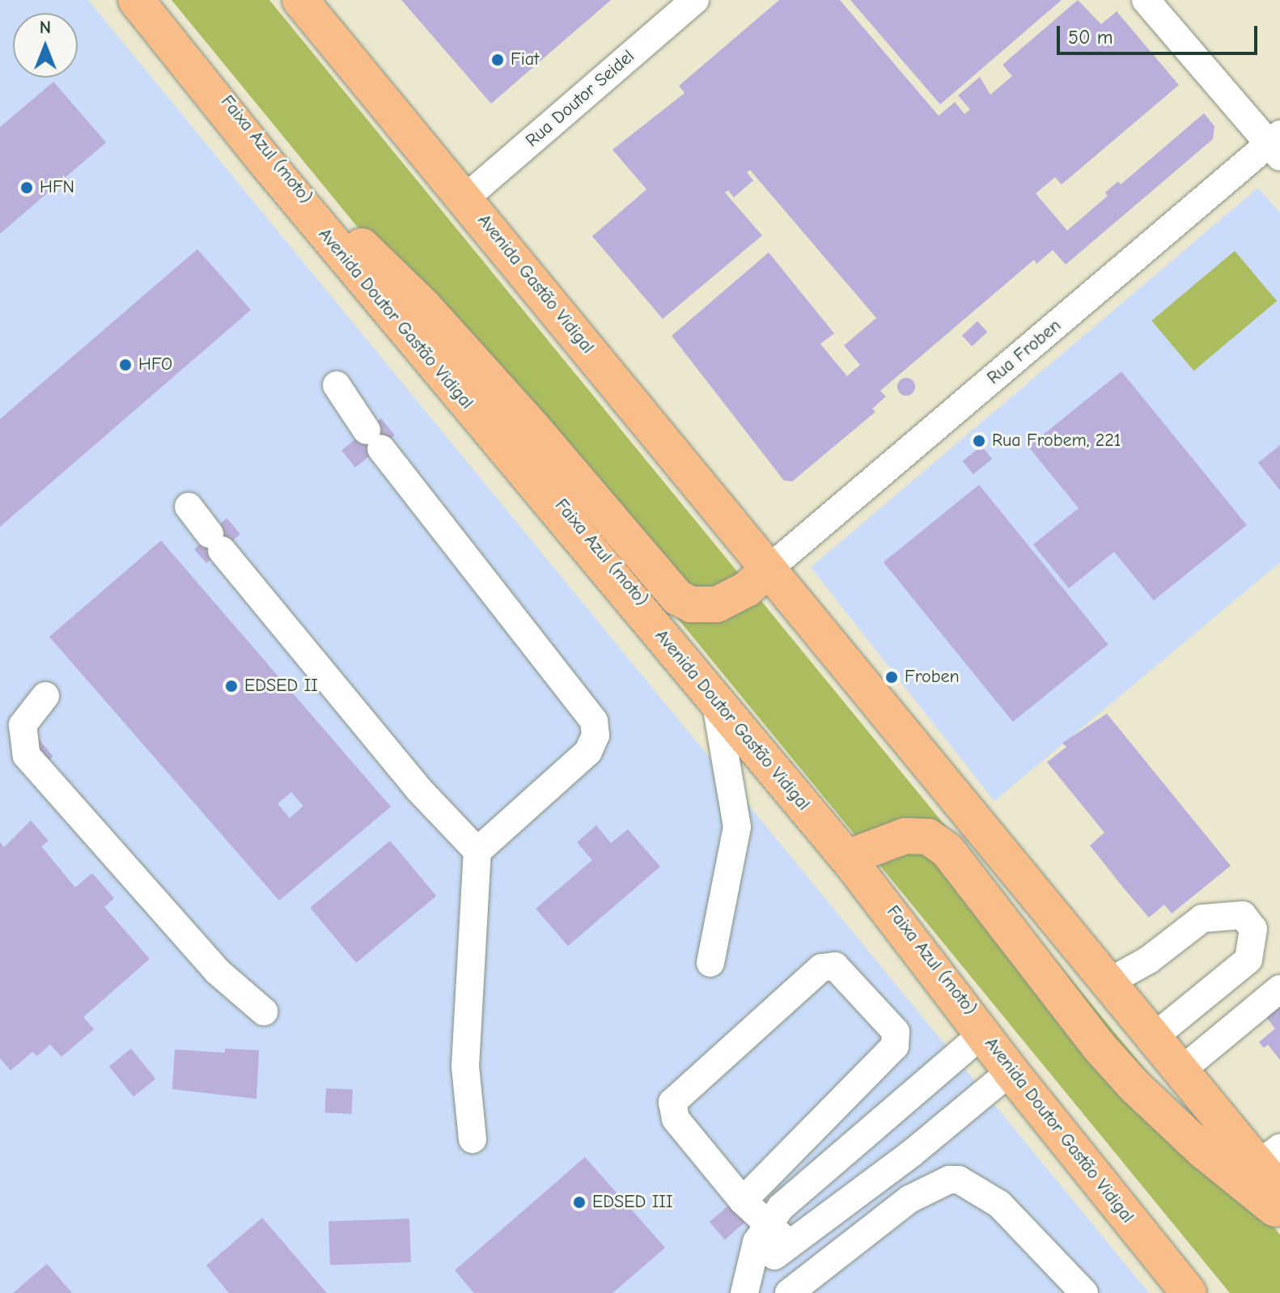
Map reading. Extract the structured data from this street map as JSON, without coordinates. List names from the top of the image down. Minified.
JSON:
{"streets":{"highway":["Avenida Gastão Vidigal","Avenida Doutor Gastão Vidigal"],"street":["Rua Doutor Seidel","Faixa Azul (moto)","Rua Froben"]},"crossings":[["Rua Doutor Seidel","Avenida Gastão Vidigal"],["Faixa Azul (moto)","Avenida Doutor Gastão Vidigal"],["Avenida Gastão Vidigal","Rua Froben"]],"places":["Fiat","HFN","HFO","Rua Frobem, 221","Froben","EDSED II","EDSED III"],"scale_bar":"50 m","north":"top"}
